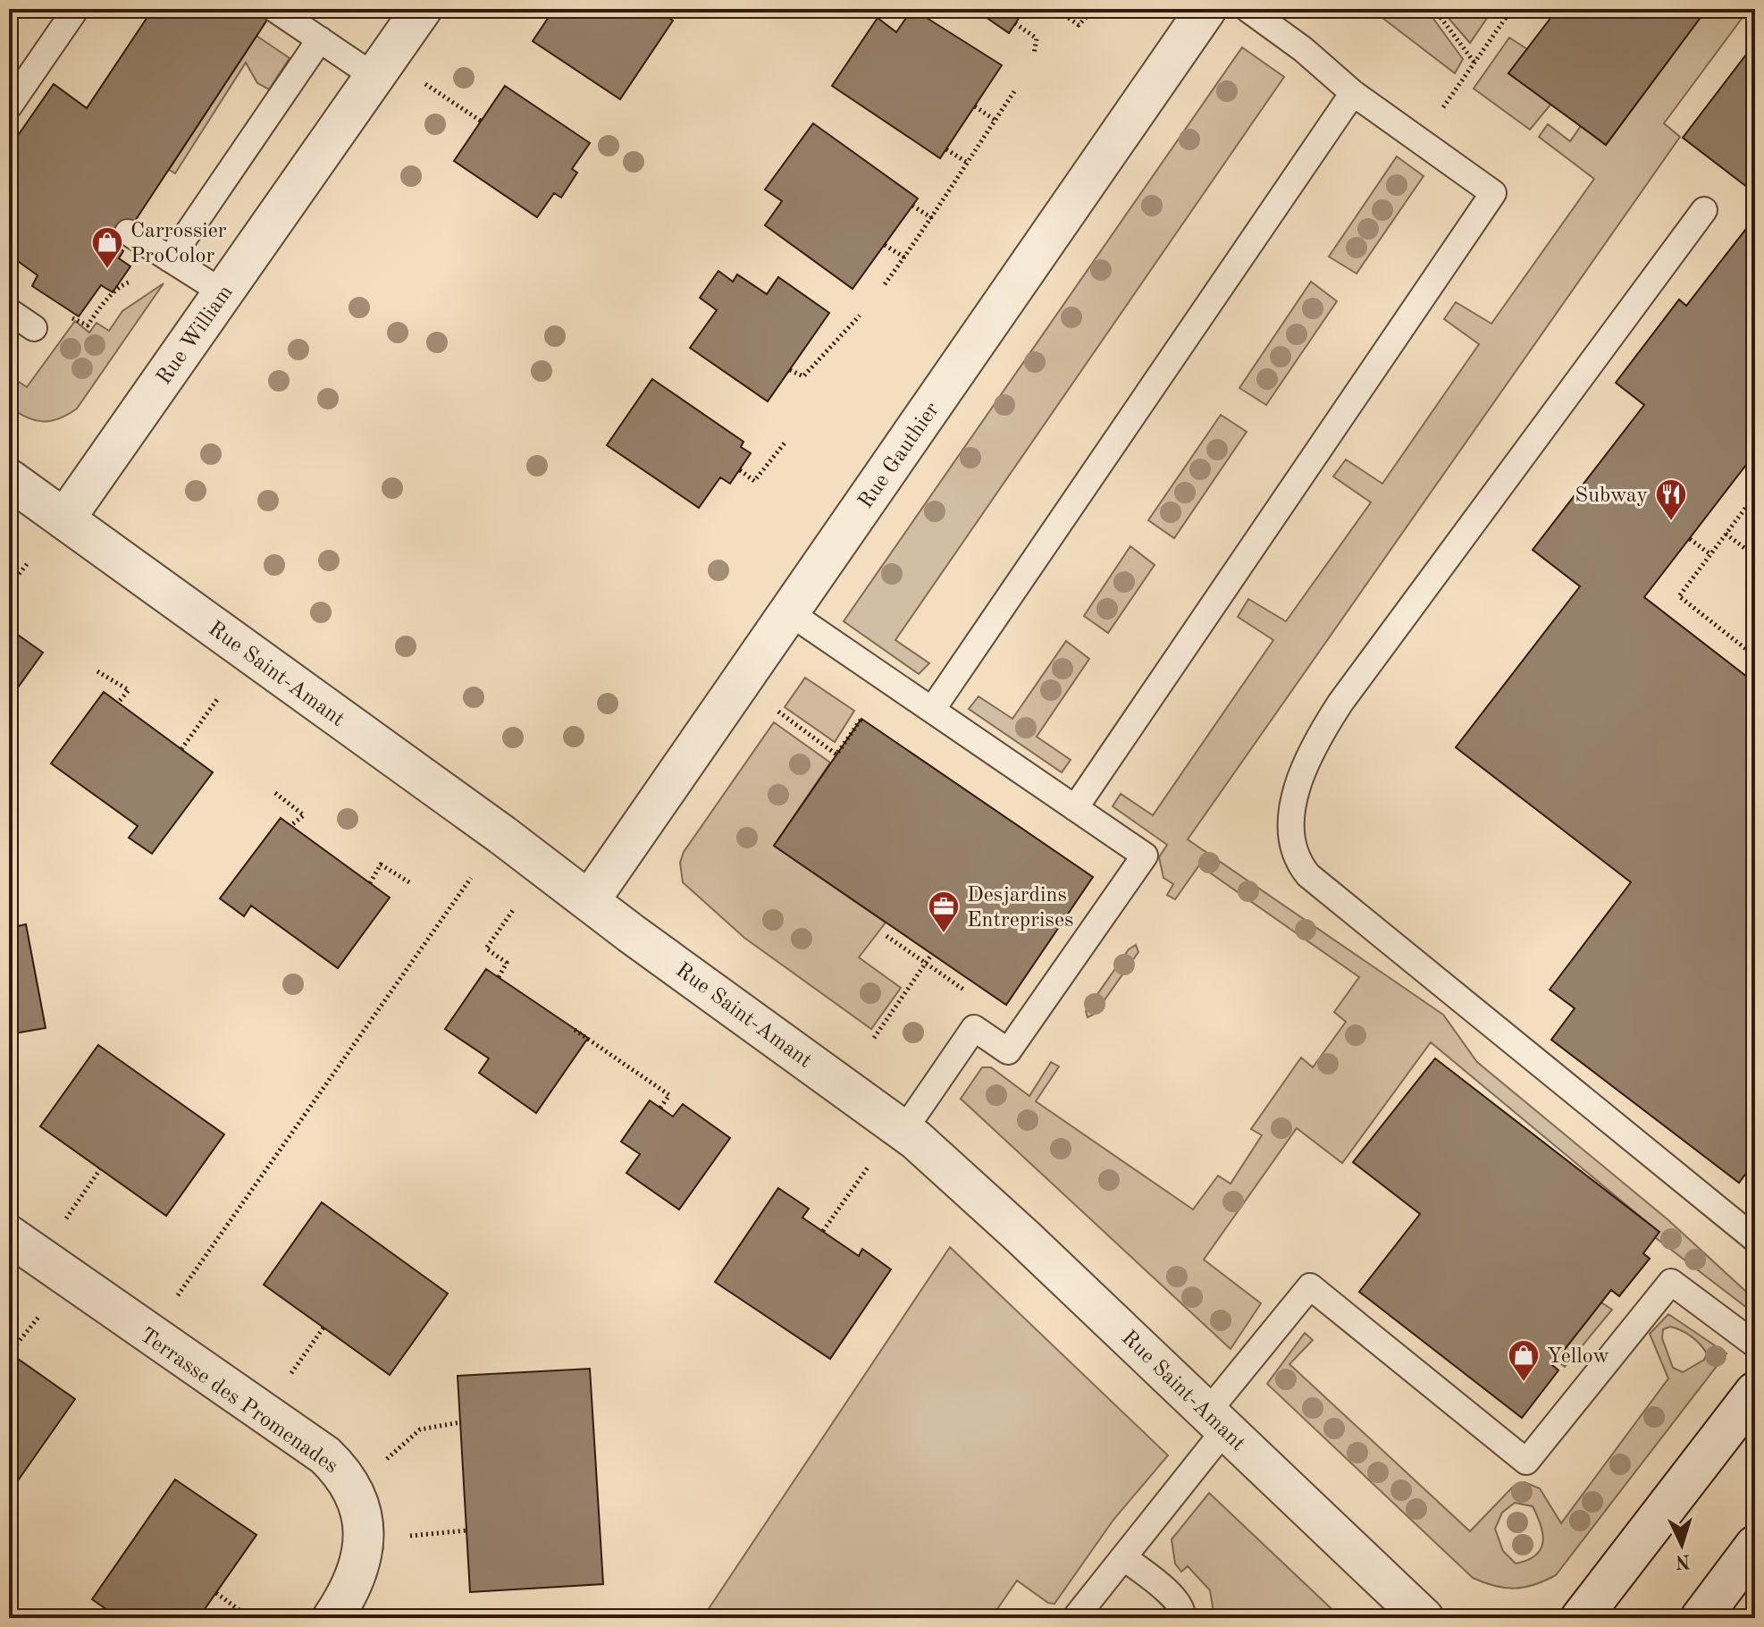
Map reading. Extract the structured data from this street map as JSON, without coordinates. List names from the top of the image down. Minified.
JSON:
{"streets":{"street":["Rue William","Rue Gauthier","Rue Saint-Amant","Terrasse des Promenades"]},"crossings":[["Rue William","Rue Saint-Amant"],["Rue Gauthier","Rue Saint-Amant"]],"places":{"shop":["Carrossier ProColor","Yellow"],"restaurant":["Subway"],"office":["Desjardins Entreprises"]},"north":"bottom"}
